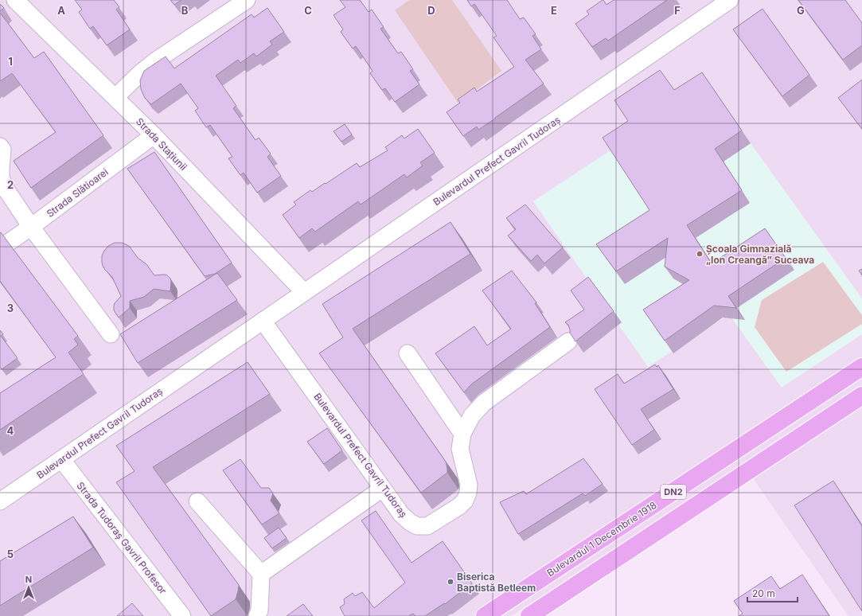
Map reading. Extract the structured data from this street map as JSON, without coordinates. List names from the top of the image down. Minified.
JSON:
{"streets":{"main road":["DN2","Bulevardul 1 Decembrie 1918"],"street":["Strada Stațiunii","Bulevardul Prefect Gavril Tudoraș","Strada Slătioarei","Strada Tudoraș Gavril Profesor"]},"crossings":[["Strada Stațiunii","Bulevardul Prefect Gavril Tudoraș"],["Strada Stațiunii","Strada Slătioarei"],["Bulevardul Prefect Gavril Tudoraș","Strada Tudoraș Gavril Profesor"]],"places":["Școala Gimnazială „Ion Creangă” Suceava","Biserica Baptistă Betleem"],"scale_bar":"20 m","north":"top","grid":{"columns":["A","B","C","D","E","F","G"],"rows":["1","2","3","4","5"]}}
